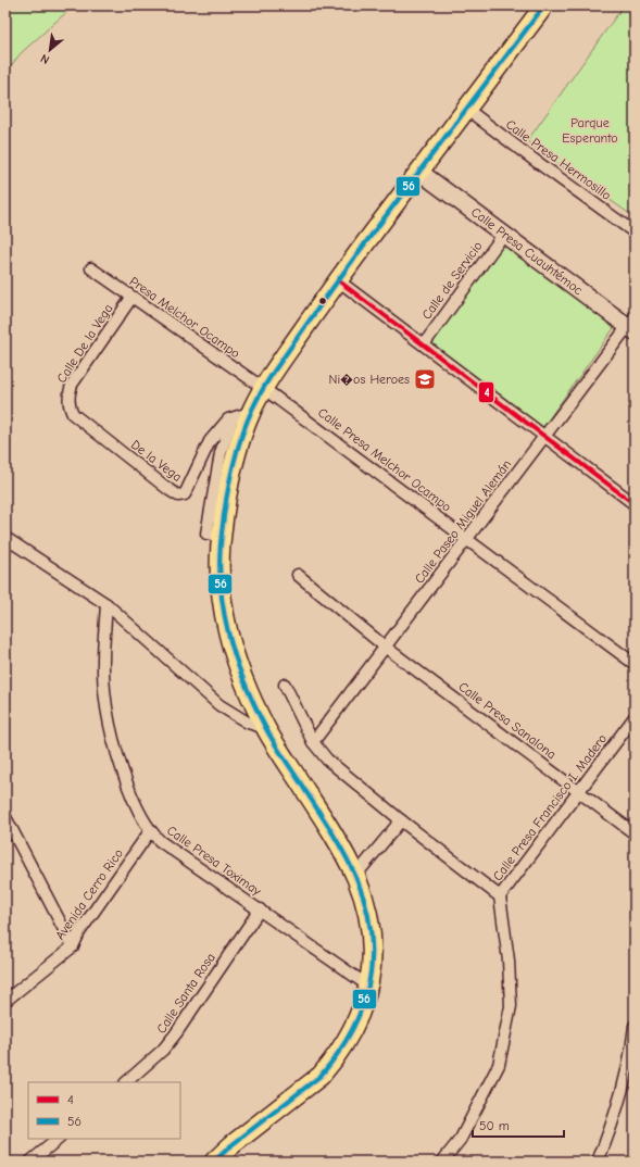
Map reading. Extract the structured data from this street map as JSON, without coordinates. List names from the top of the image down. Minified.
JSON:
{"streets":{"street":["Calle Presa Hermosillo","Calle Presa Cuauhtémoc","Calle de Servicio","Presa Melchor Ocampo","Calle De la Vega","Calle Presa Melchor Ocampo","De la Vega","Calle Paseo Miguel Alemán","Calle Presa Sanalona","Calle Presa Francisco I. Madero","Calle Presa Toximay","Avenida Cerro Rico","Calle Santa Rosa"]},"crossings":[["Calle Presa Cuauhtémoc","Calle de Servicio"],["Calle Presa Cuauhtémoc","Calle Paseo Miguel Alemán"],["Presa Melchor Ocampo","Calle De la Vega"],["Presa Melchor Ocampo","Calle Presa Melchor Ocampo"],["Calle De la Vega","De la Vega"],["Calle Presa Melchor Ocampo","Calle Paseo Miguel Alemán"],["Calle Paseo Miguel Alemán","Calle Presa Sanalona"],["Calle Presa Sanalona","Calle Presa Francisco I. Madero"],["Calle Presa Toximay","Avenida Cerro Rico"],["Calle Presa Toximay","Calle Santa Rosa"]],"parks":["Parque Esperanto"],"places":{"school or university":["Ni�os Heroes"]},"lines":["transit line 56","transit line 4"],"legend":["4","56"],"scale_bar":"50 m","north":"bottom left"}
